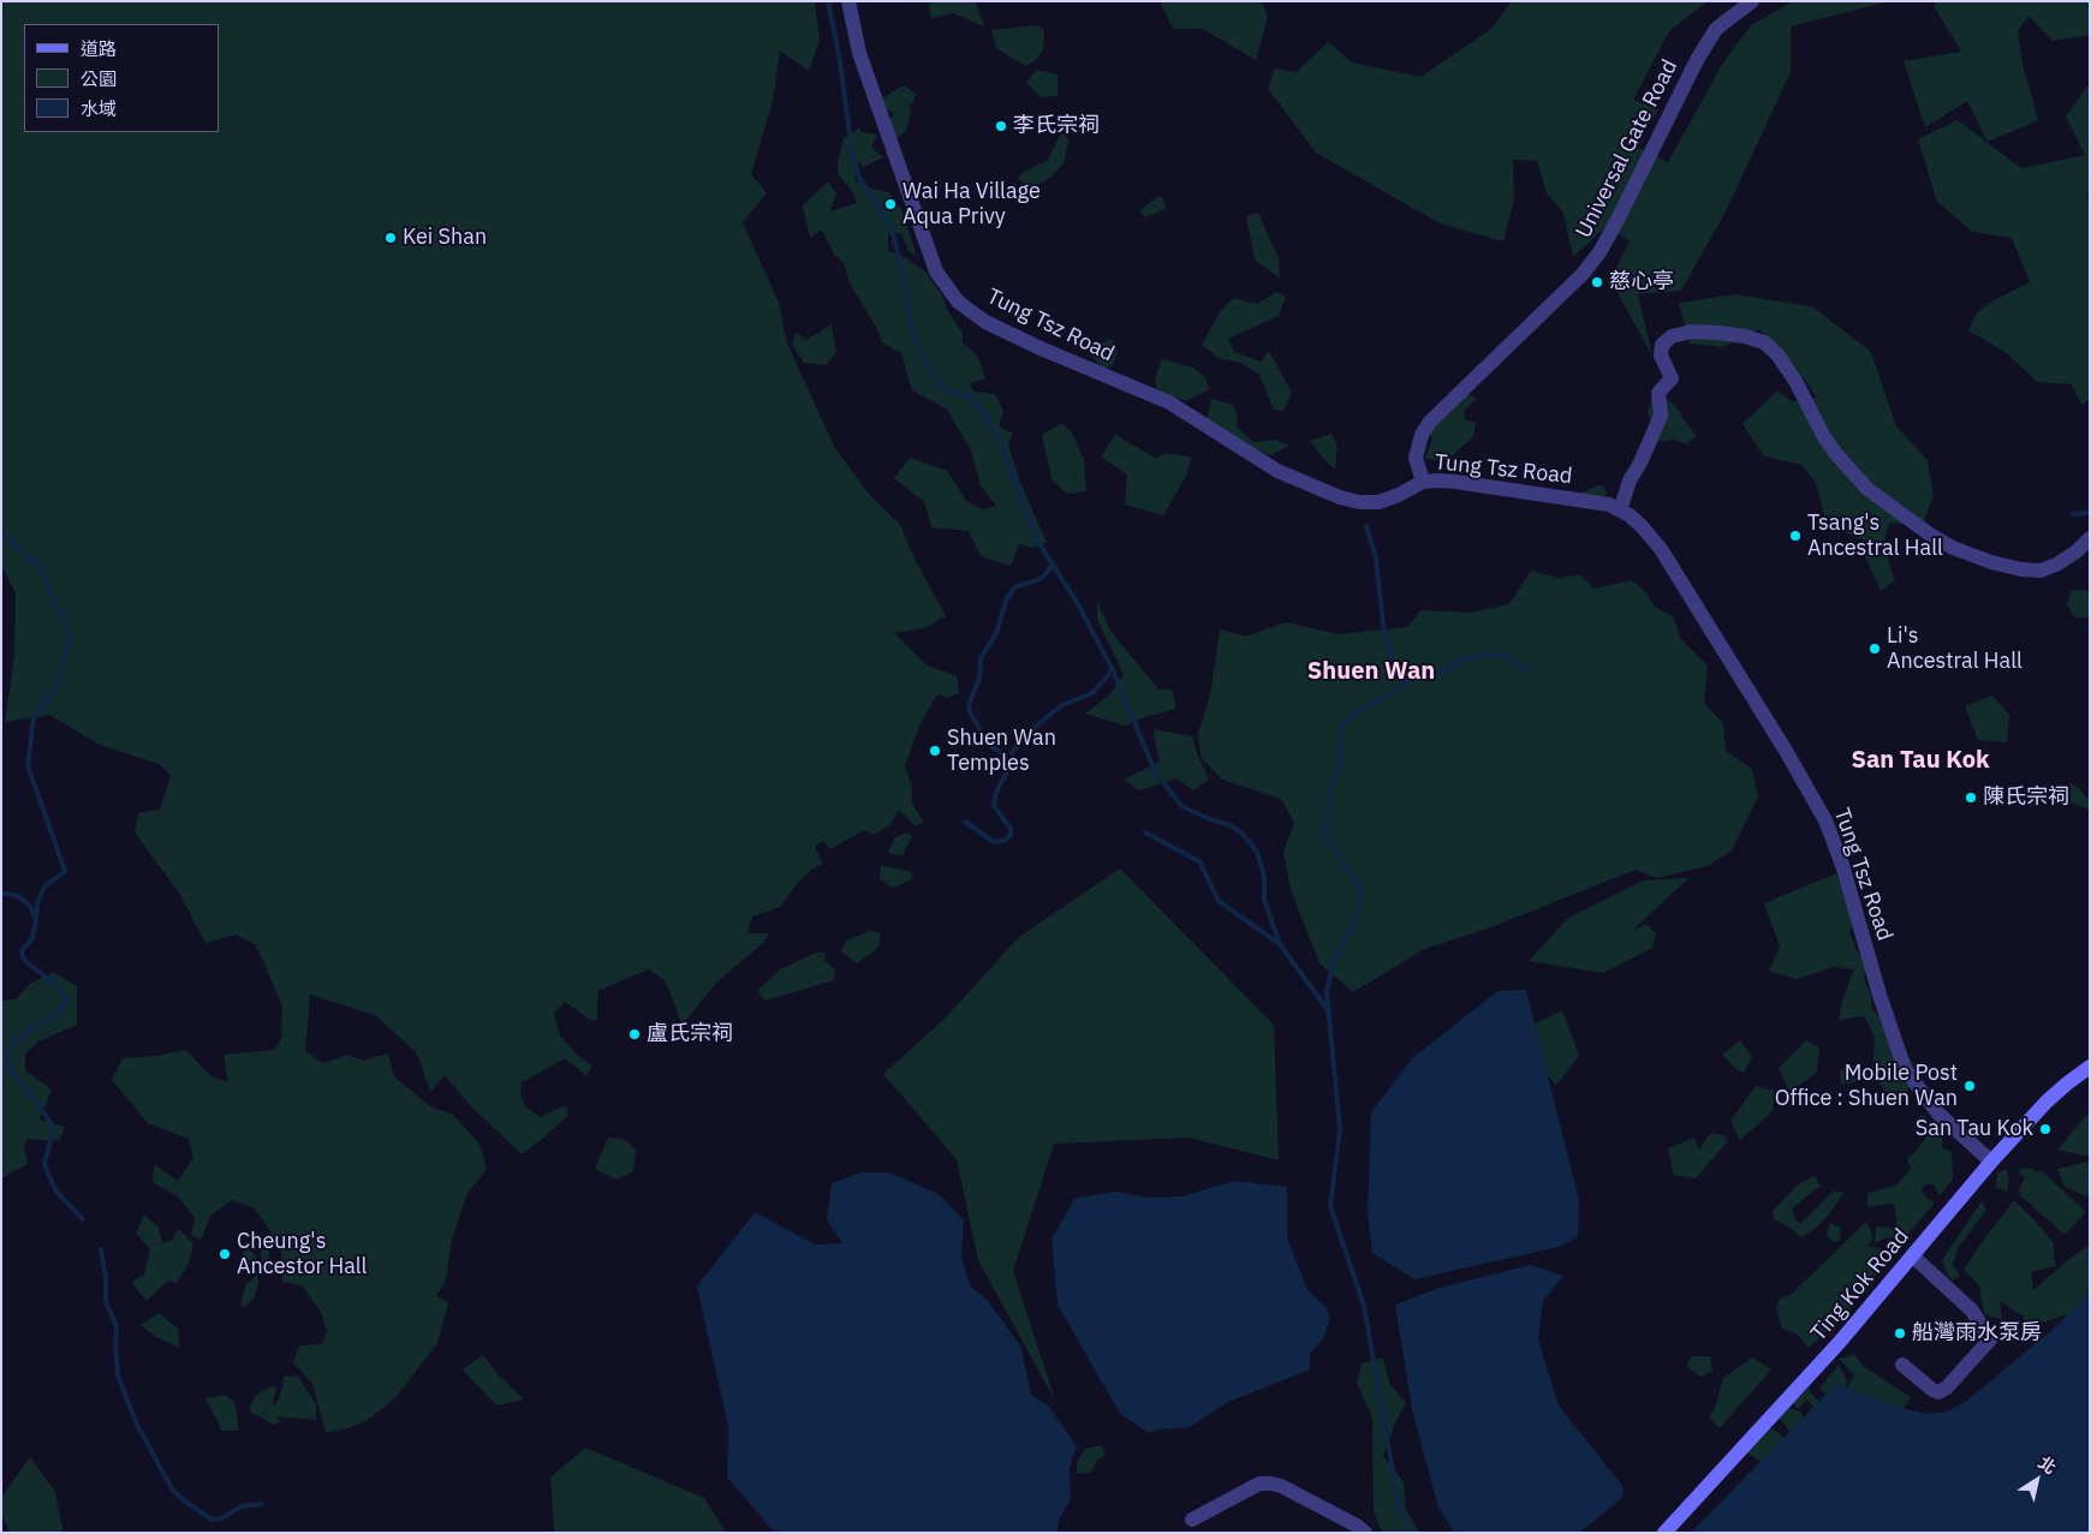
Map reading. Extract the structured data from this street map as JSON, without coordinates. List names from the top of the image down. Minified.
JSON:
{"streets":{"main road":["Ting Kok Road"],"street":["Universal Gate Road","Tung Tsz Road"]},"crossings":[["Universal Gate Road","Tung Tsz Road"],["Tung Tsz Road","Ting Kok Road"]],"districts":["Shuen Wan","San Tau Kok"],"places":["李氏宗祠","Wai Ha Village Aqua Privy","Kei Shan","慈心亭","Tsang's Ancestral Hall","Li's Ancestral Hall","Shuen Wan Temples","陳氏宗祠","盧氏宗祠","Mobile Post Office : Shuen Wan","San Tau Kok","Cheung's Ancestor Hall","船灣雨水泵房"],"legend":["道路","公園","水域"],"north":"top right"}
